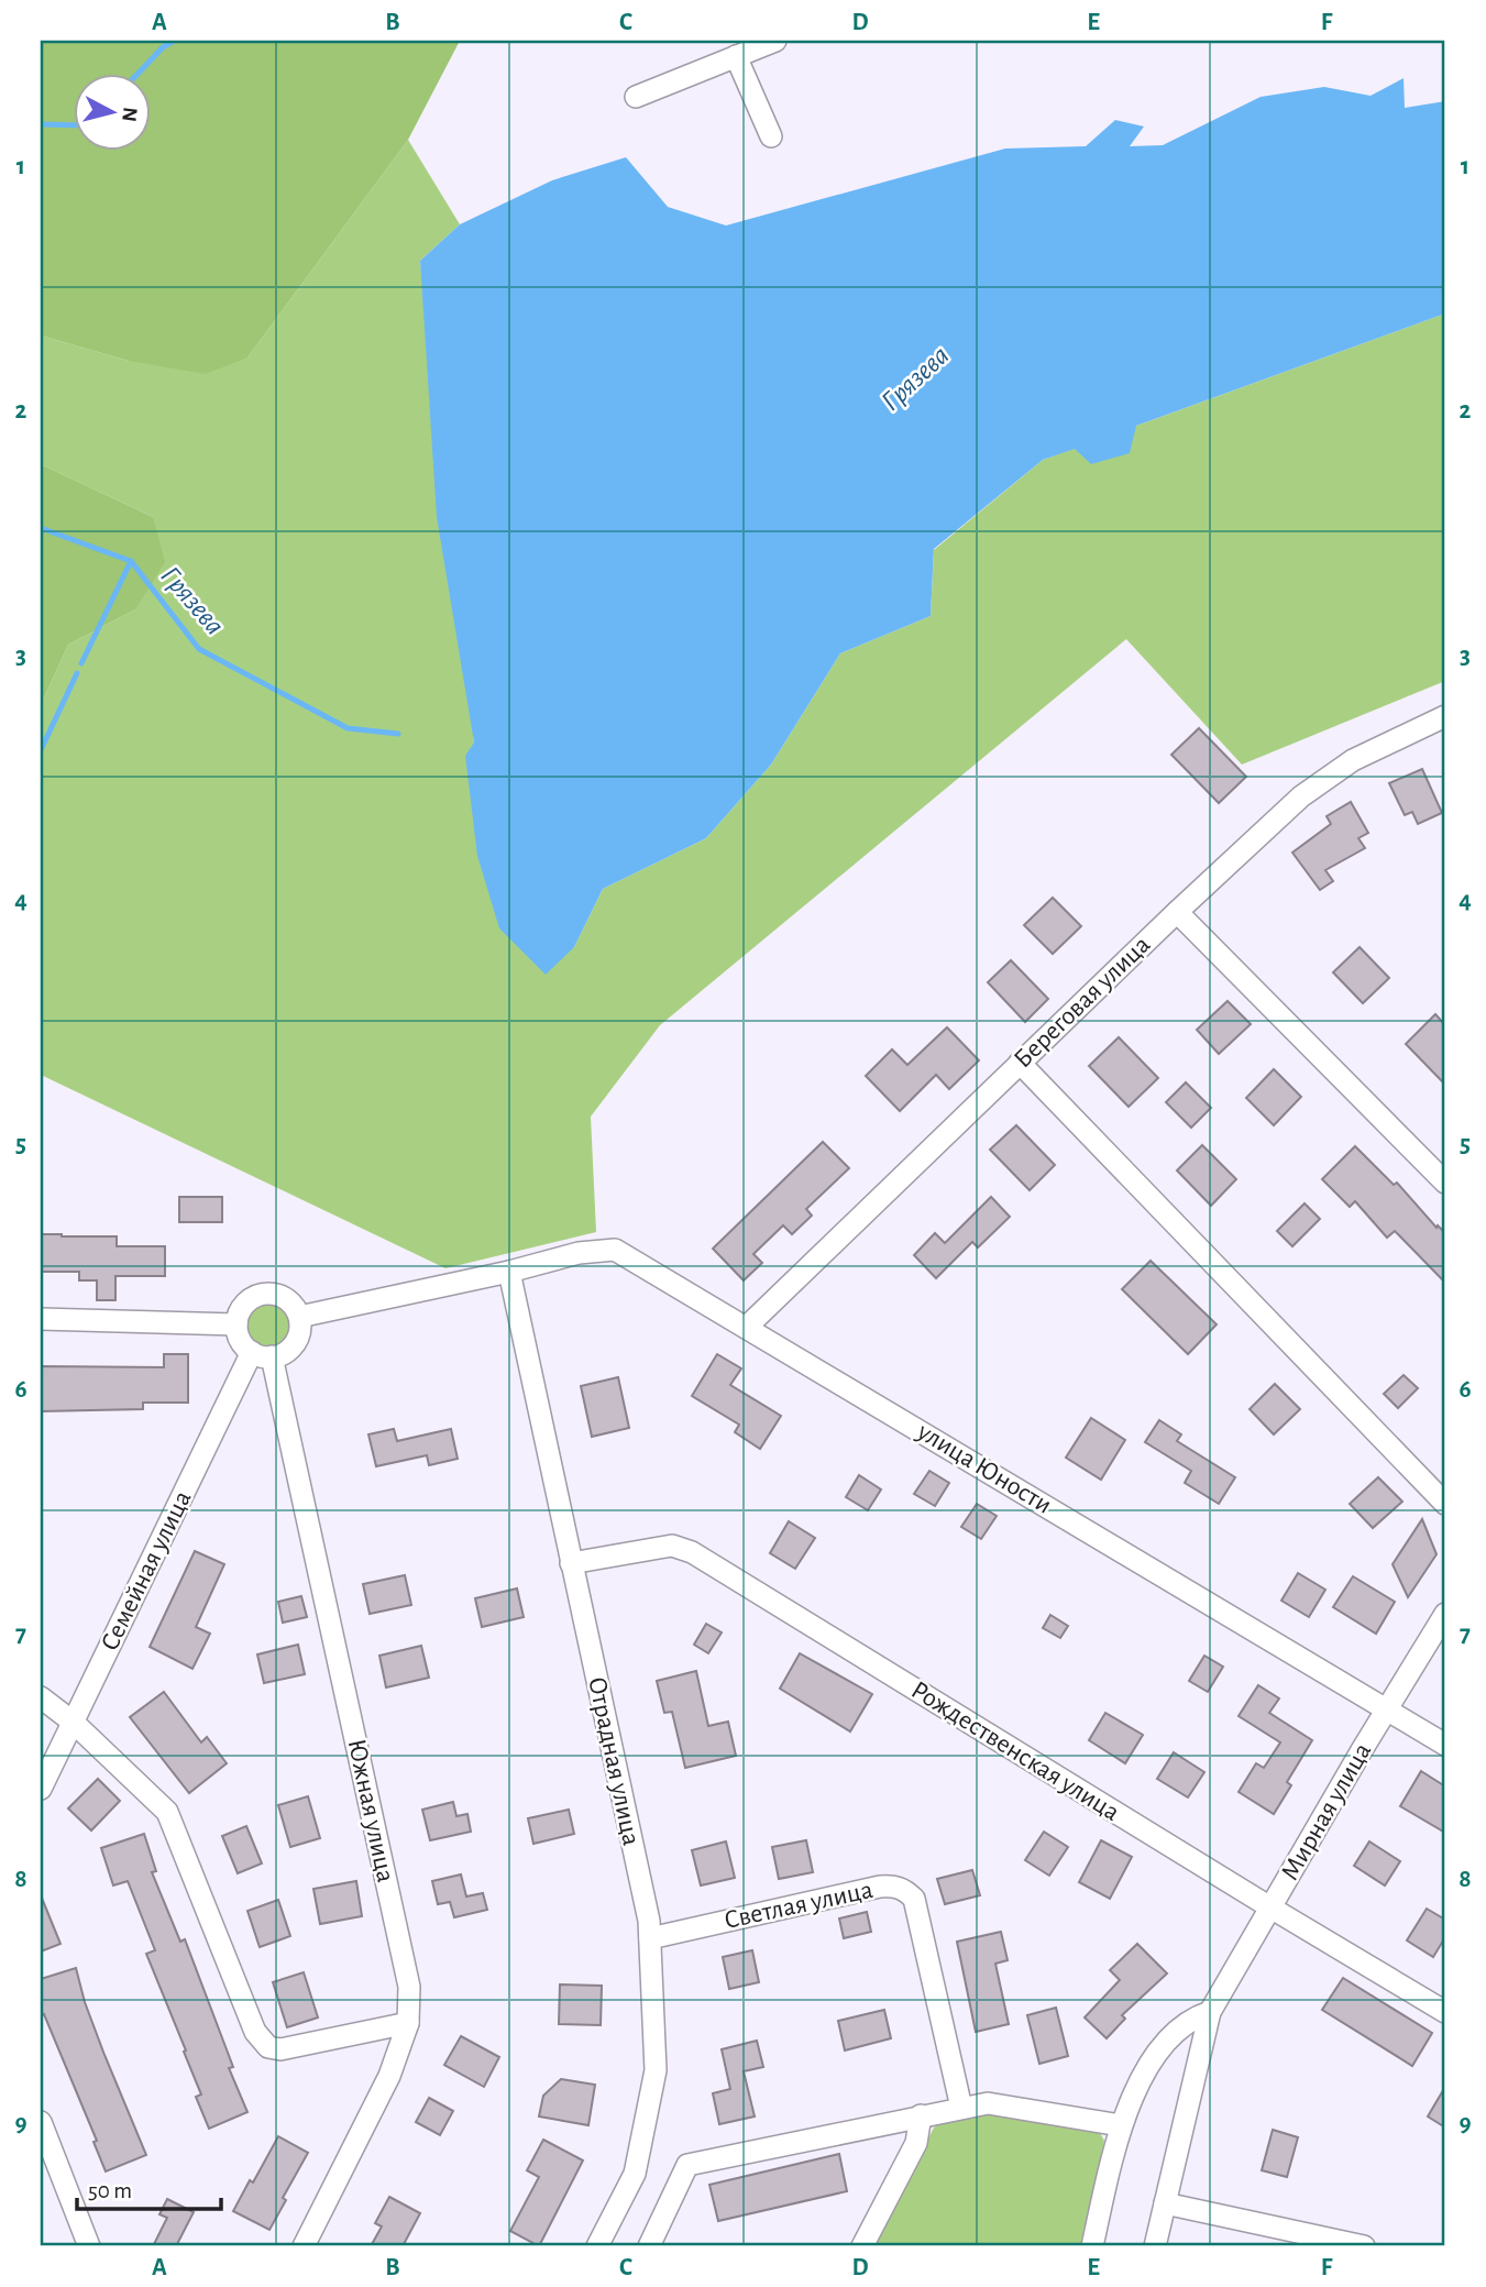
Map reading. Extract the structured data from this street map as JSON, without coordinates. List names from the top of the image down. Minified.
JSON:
{"streets":{"street":["Береговая улица","улица Юности","Семейная улица","Рождественская улица","Отрадная улица","Южная улица","Мирная улица","Светлая улица"]},"crossings":[["Береговая улица","улица Юности"],["улица Юности","Семейная улица"],["улица Юности","Отрадная улица"],["улица Юности","Южная улица"],["улица Юности","Мирная улица"],["Семейная улица","Южная улица"],["Рождественская улица","Отрадная улица"],["Рождественская улица","Мирная улица"],["Отрадная улица","Светлая улица"]],"water":["Грязева"],"scale_bar":"50 m","north":"right","grid":{"columns":["A","B","C","D","E","F"],"rows":["1","2","3","4","5","6","7","8","9"]}}
